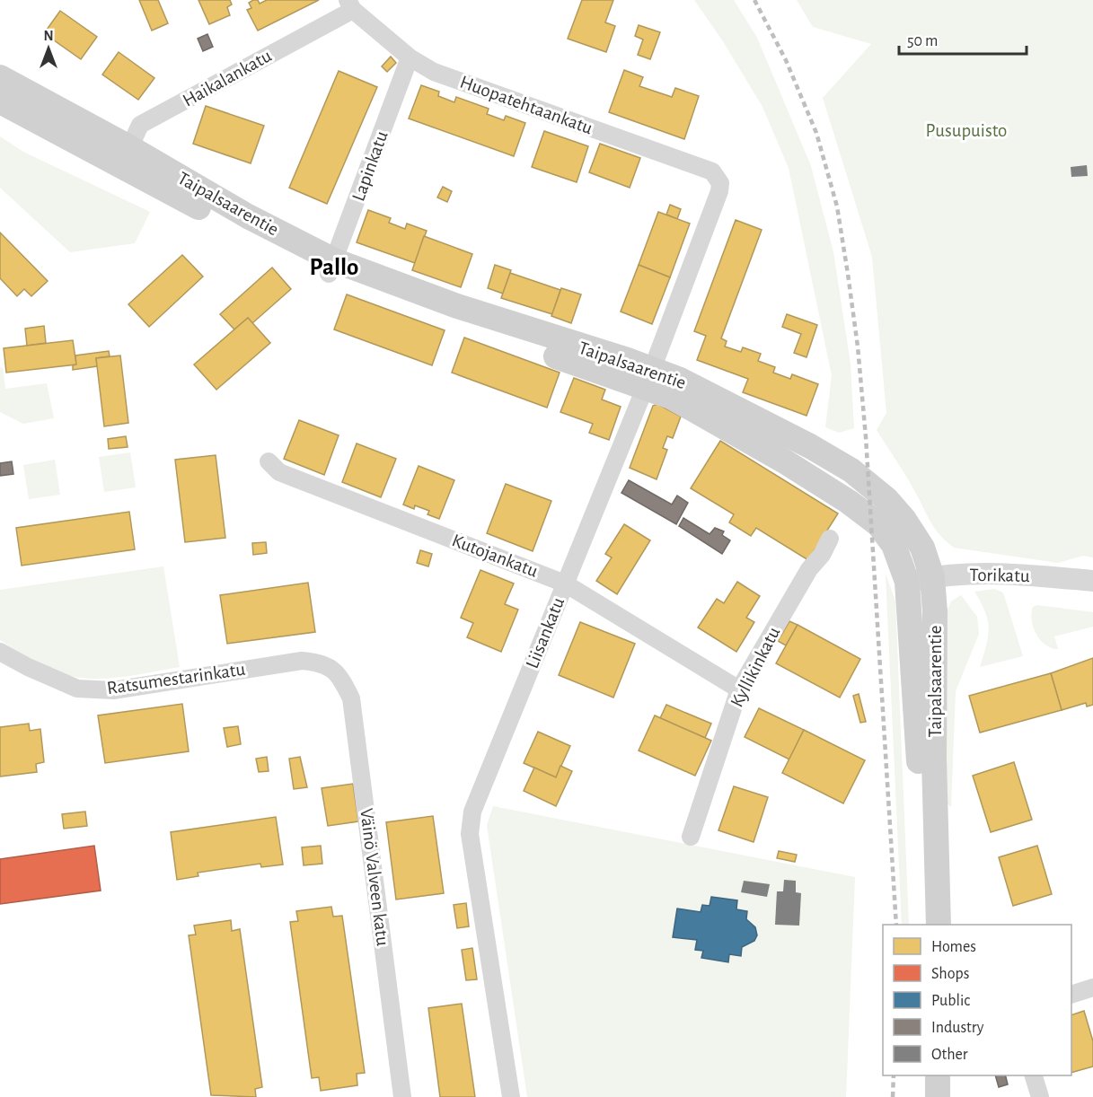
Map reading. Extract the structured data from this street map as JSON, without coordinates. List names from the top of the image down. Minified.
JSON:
{"streets":{"main road":["Taipalsaarentie"],"street":["Haikalankatu","Huopatehtaankatu","Lapinkatu","Kutojankatu","Torikatu","Liisankatu","Kyllikinkatu","Ratsumestarinkatu","Väinö Valveen katu"]},"crossings":[["Haikalankatu","Huopatehtaankatu"],["Haikalankatu","Taipalsaarentie"],["Huopatehtaankatu","Lapinkatu"],["Huopatehtaankatu","Liisankatu"],["Lapinkatu","Taipalsaarentie"],["Taipalsaarentie","Torikatu"],["Taipalsaarentie","Liisankatu"],["Kutojankatu","Liisankatu"],["Kutojankatu","Kyllikinkatu"],["Ratsumestarinkatu","Väinö Valveen katu"]],"districts":["Pallo"],"parks":["Pusupuisto"],"legend":["Homes","Shops","Public","Industry","Other"],"scale_bar":"50 m","north":"top"}
